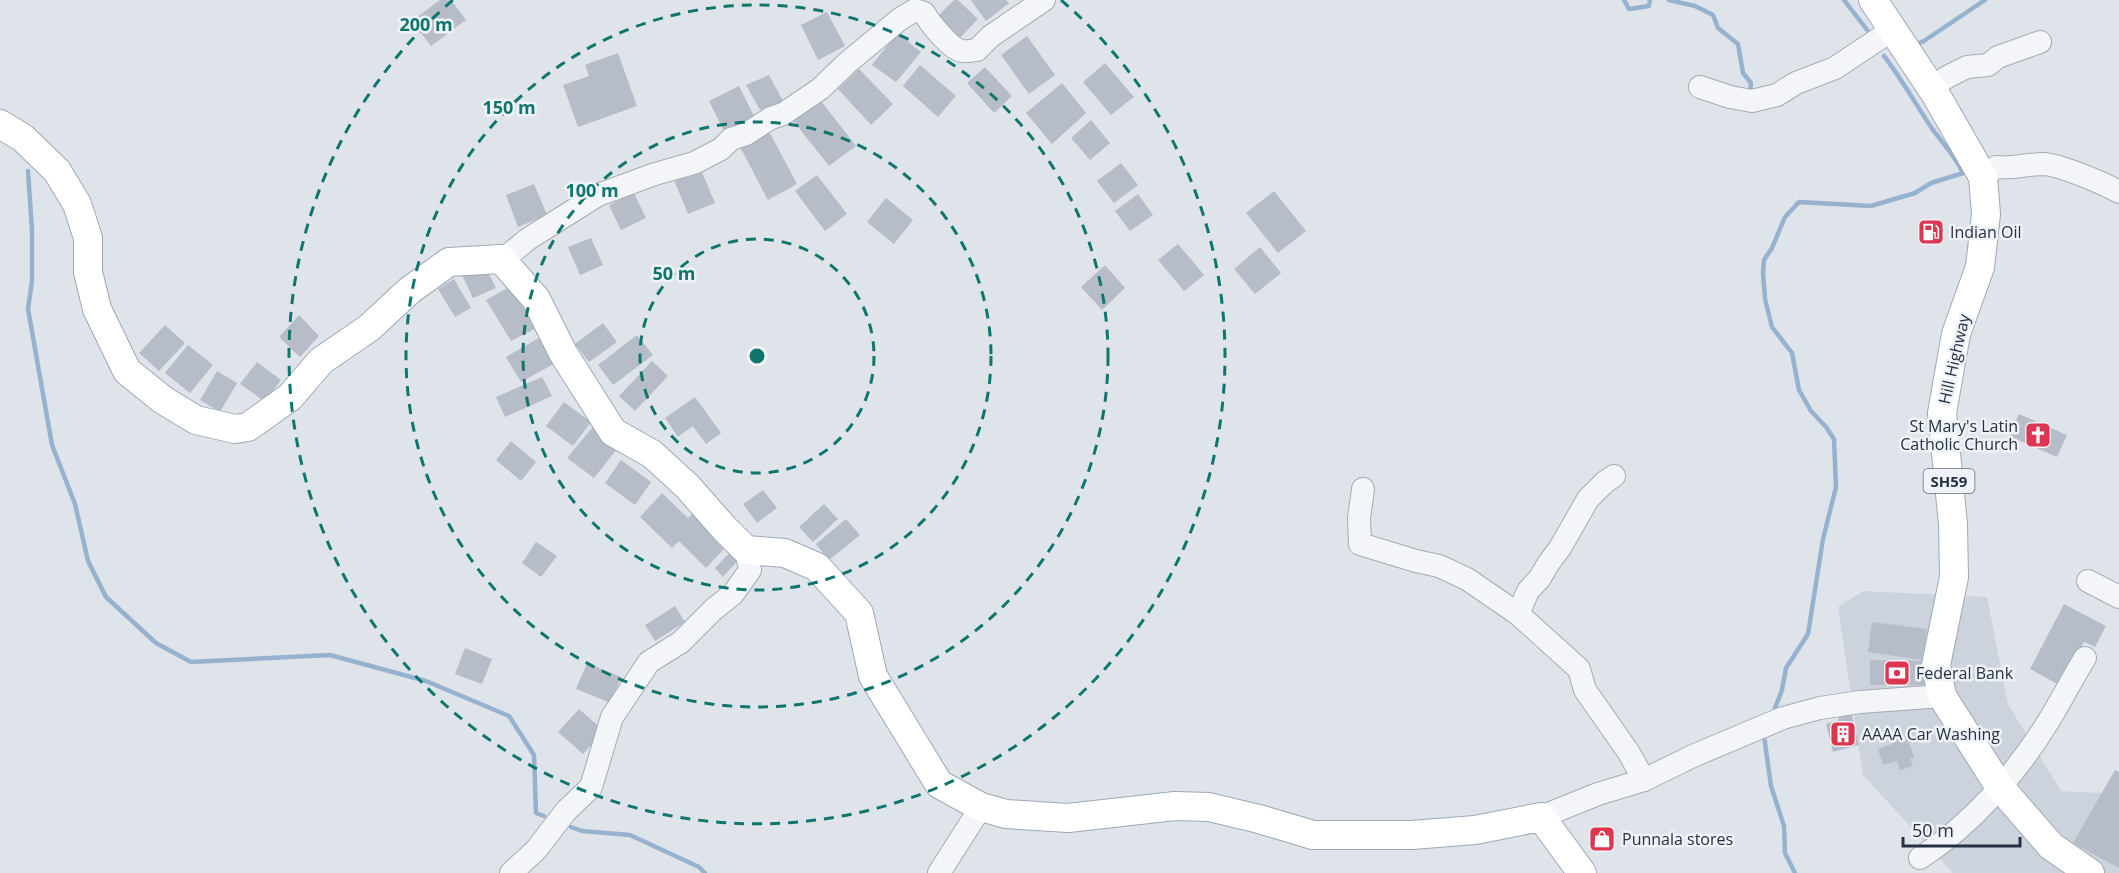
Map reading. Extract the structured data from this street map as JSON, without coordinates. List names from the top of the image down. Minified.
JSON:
{"streets":{"main road":["Hill Highway","SH59"]},"places":{"fuel station":["Indian Oil"],"church":["St Mary's Latin Catholic Church"],"bank":["Federal Bank"],"building":["AAAA Car Washing"],"shop":["Punnala stores"]},"scale_bar":"50 m","rings":["200 m","150 m","100 m","50 m"]}
